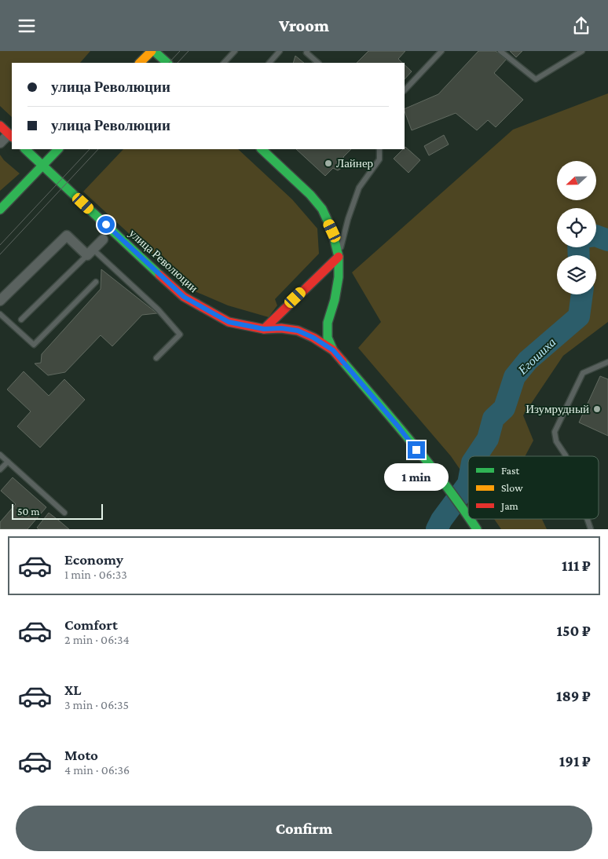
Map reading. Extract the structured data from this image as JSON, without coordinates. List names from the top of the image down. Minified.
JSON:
{"streets":{"main road":["улица Революции"]},"water":["Егошиха"],"places":["Лайнер","Изумрудный"],"legend":["Fast","Slow","Jam"],"scale_bar":"50 m","north":"left","page":{"header":"Vroom","banner":["улица Революции","улица Революции"],"bubble":"1 min","scale":"50 m","list":[{"name":"Economy","note":"1 min · 06:33","value":"111 ₽"},{"name":"Comfort","note":"2 min · 06:34","value":"150 ₽"},{"name":"XL","note":"3 min · 06:35","value":"189 ₽"},{"name":"Moto","note":"4 min · 06:36","value":"191 ₽"}],"buttons":"Confirm"}}
